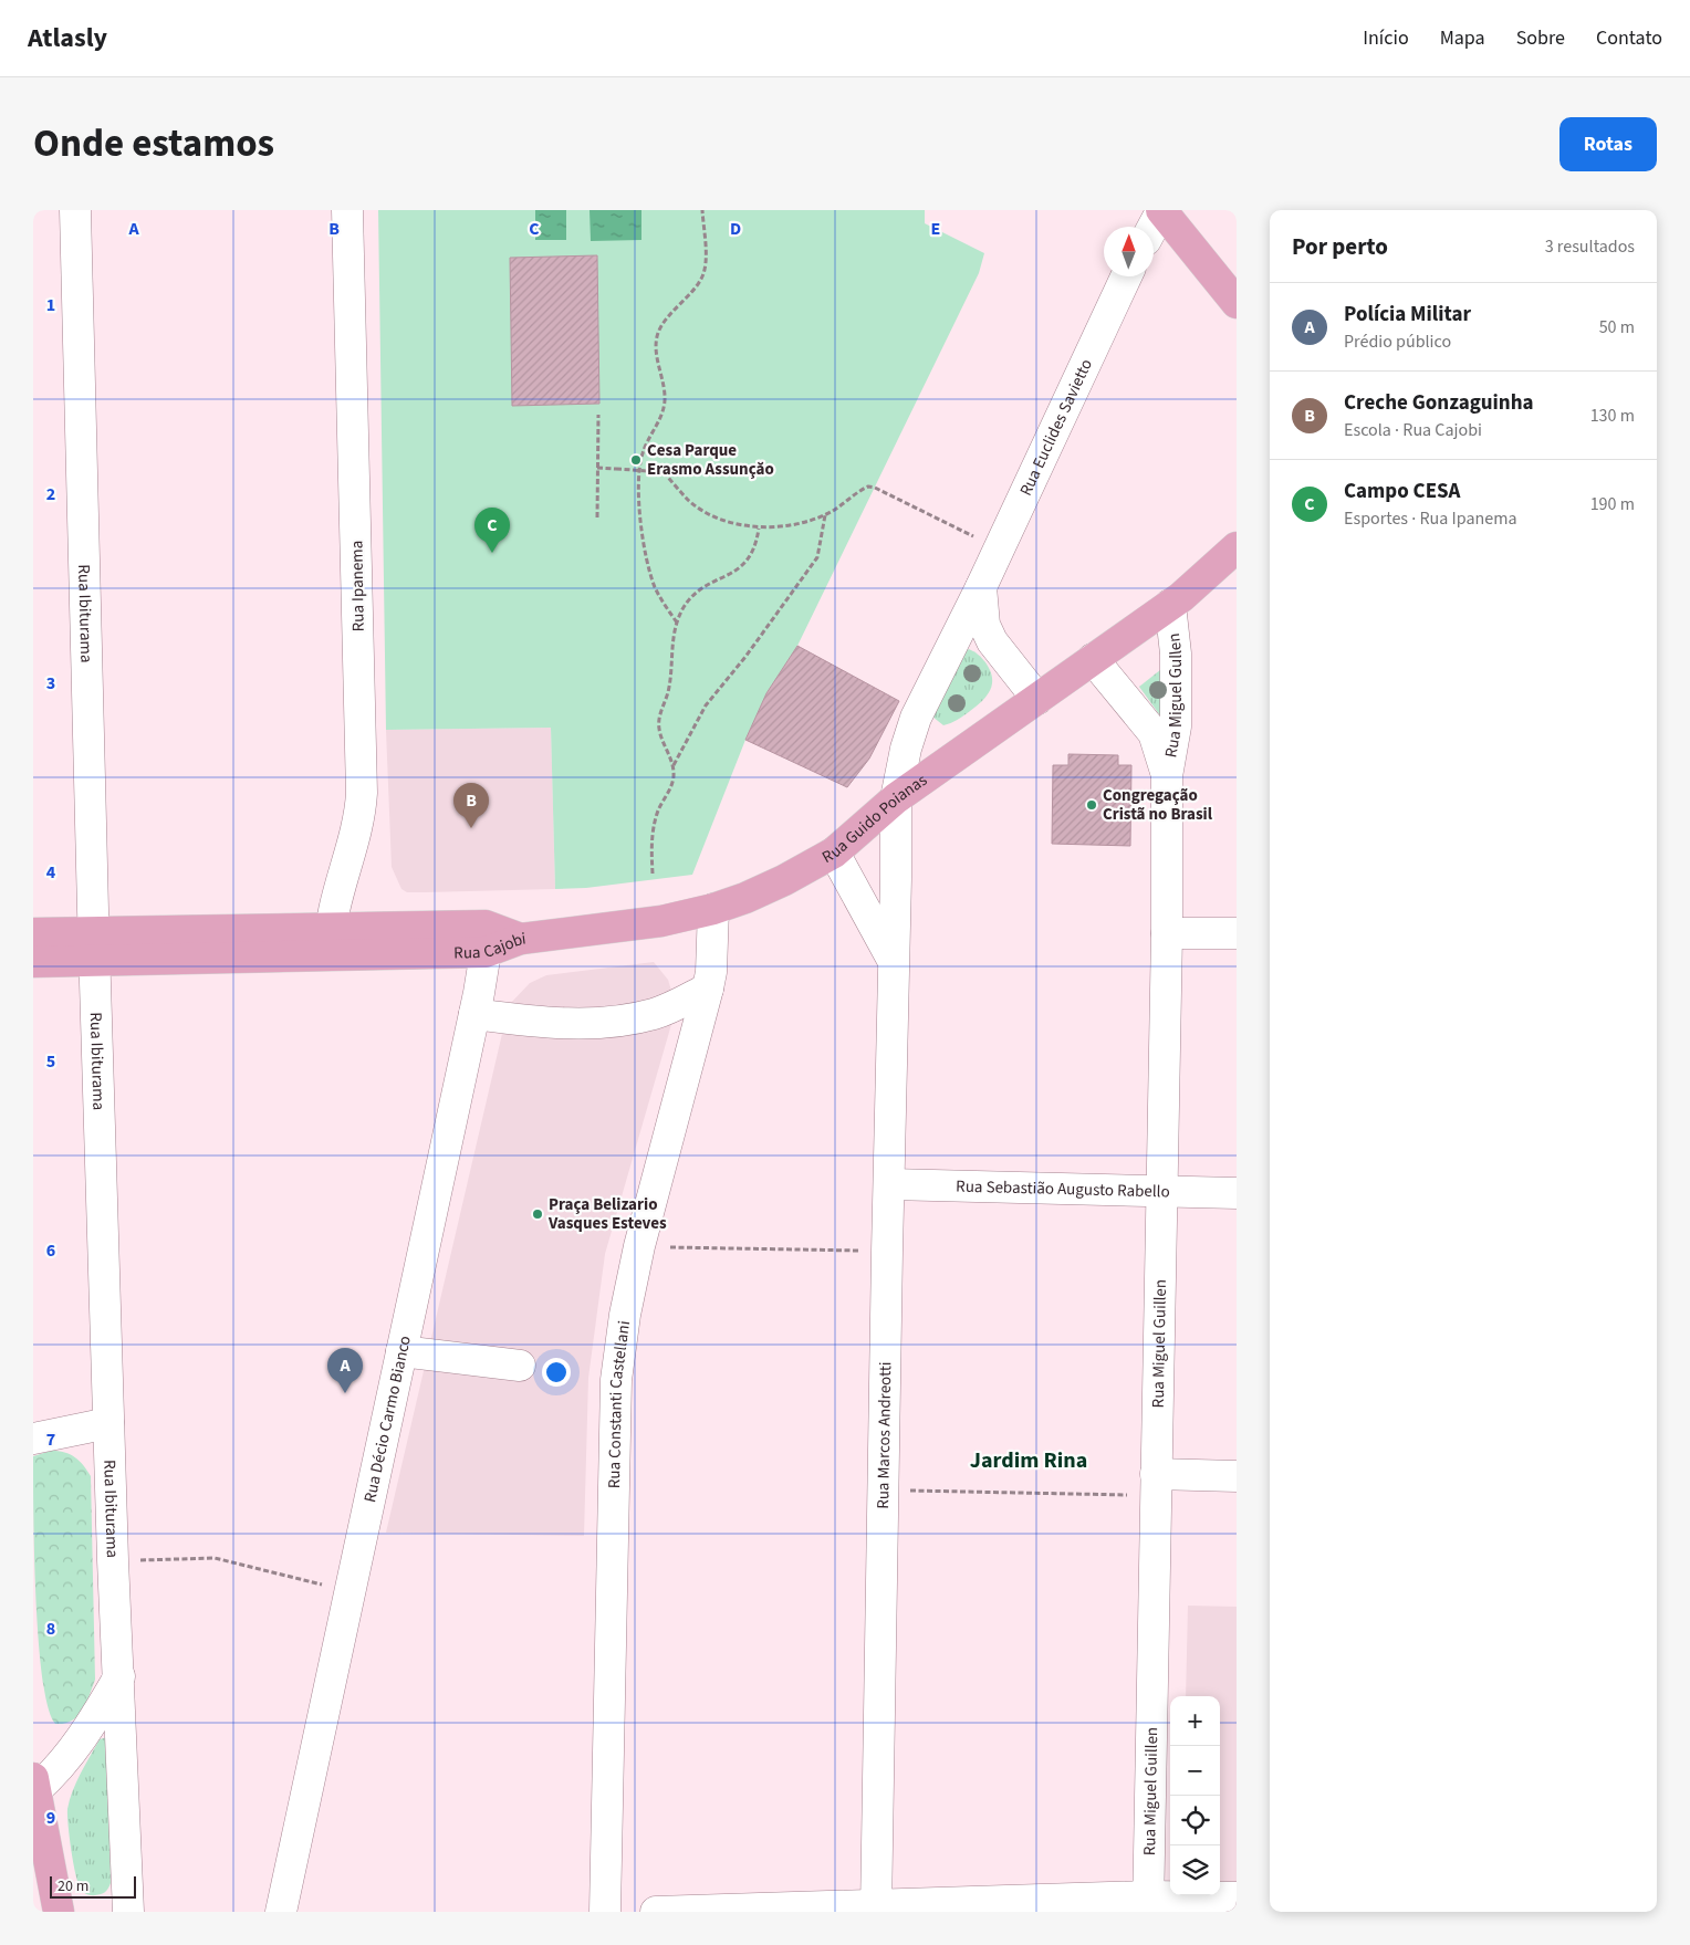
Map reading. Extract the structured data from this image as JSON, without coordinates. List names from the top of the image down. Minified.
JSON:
{"streets":{"main road":["Rua Guido Poianas","Rua Cajobi"],"street":["Rua Euclides Savietto","Rua Ipanema","Rua Ibiturama","Rua Miguel Gullen","Rua Sebastião Augusto Rabello","Rua Miguel Guillen","Rua Constanti Castellani","Rua Décio Carmo Bianco","Rua Marcos Andreotti"]},"crossings":[["Rua Euclides Savietto","Rua Guido Poianas"],["Rua Euclides Savietto","Rua Marcos Andreotti"],["Rua Ipanema","Rua Cajobi"],["Rua Ibiturama","Rua Cajobi"],["Rua Miguel Gullen","Rua Guido Poianas"],["Rua Miguel Gullen","Rua Miguel Guillen"],["Rua Guido Poianas","Rua Cajobi"],["Rua Guido Poianas","Rua Constanti Castellani"],["Rua Guido Poianas","Rua Marcos Andreotti"],["Rua Cajobi","Rua Décio Carmo Bianco"],["Rua Sebastião Augusto Rabello","Rua Miguel Guillen"],["Rua Sebastião Augusto Rabello","Rua Marcos Andreotti"]],"districts":["Jardim Rina"],"places":["Cesa Parque Erasmo Assunçăo","Congregação Cristã no Brasil","Praça Belizario Vasques Esteves"],"scale_bar":"20 m","north":"top","page":{"header":"Atlasly","nav":["Início","Mapa","Sobre","Contato"],"title":"Onde estamos","buttons":"Rotas","heading":["Por perto","3 resultados"],"list":[{"mark":"A","name":"Polícia Militar","note":"Prédio público","value":"50 m"},{"mark":"B","name":"Creche Gonzaguinha","note":"Escola · Rua Cajobi","value":"130 m"},{"mark":"C","name":"Campo CESA","note":"Esportes · Rua Ipanema","value":"190 m"}],"pins":["C","B","A"],"map_buttons":["+","−"],"scale":"20 m"},"grid":{"columns":["A","B","C","D","E"],"rows":["1","2","3","4","5","6","7","8","9"]}}
